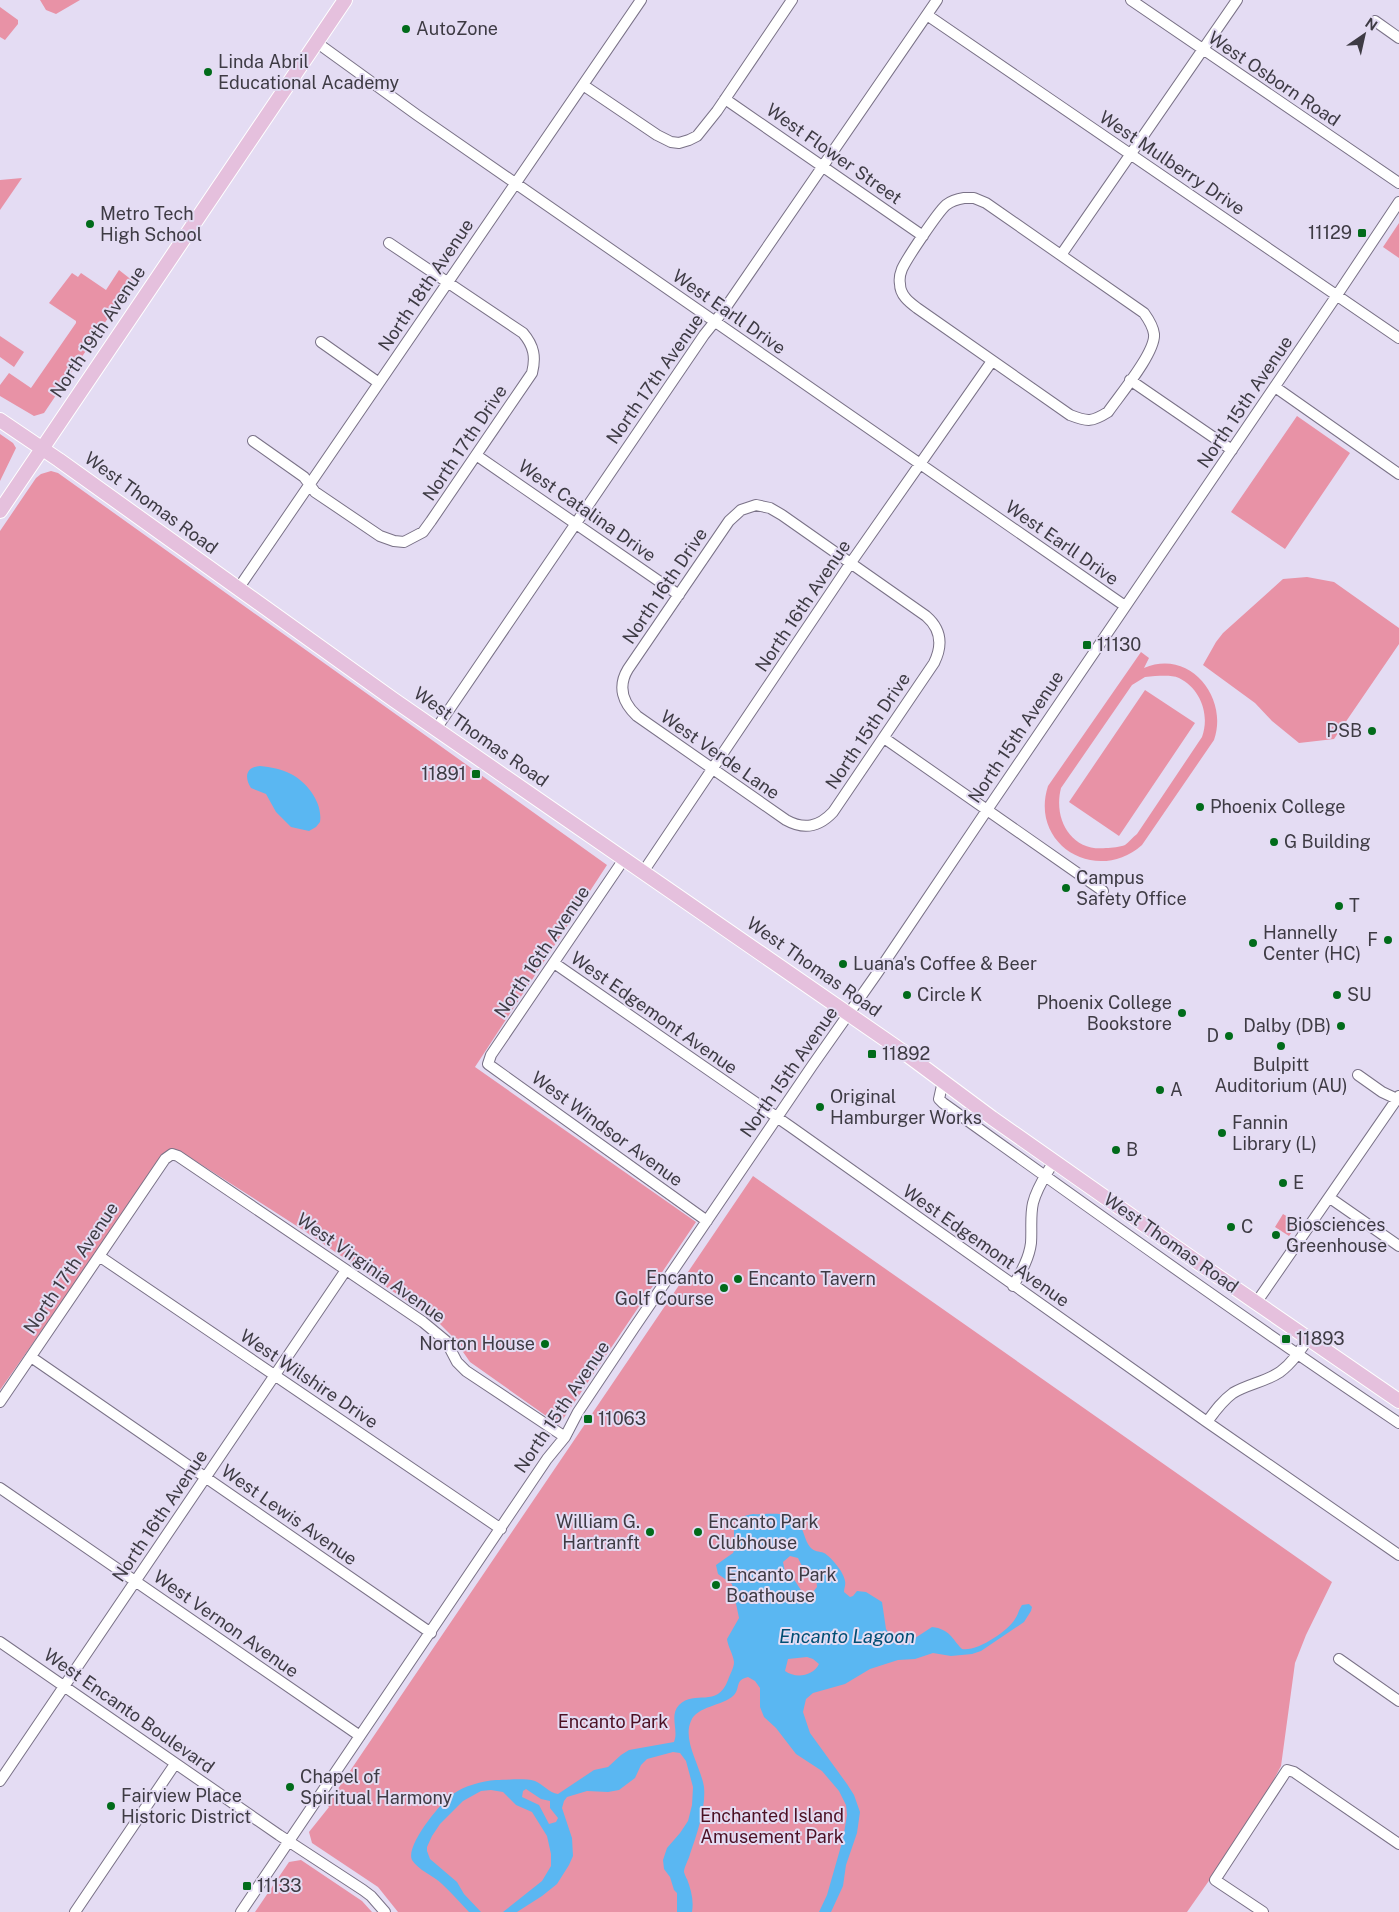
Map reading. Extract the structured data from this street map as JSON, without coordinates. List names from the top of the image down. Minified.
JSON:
{"streets":{"main road":["North 19th Avenue","West Thomas Road"],"street":["West Osborn Road","West Flower Street","West Mulberry Drive","North 18th Avenue","West Earll Drive","North 17th Avenue","North 15th Avenue","North 17th Drive","West Catalina Drive","North 16th Drive","North 16th Avenue","North 15th Drive","West Verde Lane","West Edgemont Avenue","West Windsor Avenue","West Virginia Avenue","West Wilshire Drive","West Lewis Avenue","West Vernon Avenue","West Encanto Boulevard"]},"crossings":[["West Flower Street","North 17th Avenue"],["West Mulberry Drive","North 17th Avenue"],["West Mulberry Drive","North 15th Avenue"],["North 18th Avenue","West Earll Drive"],["North 18th Avenue","North 17th Drive"],["North 18th Avenue","West Thomas Road"],["West Earll Drive","North 19th Avenue"],["West Earll Drive","North 17th Avenue"],["West Earll Drive","North 15th Avenue"],["West Earll Drive","North 16th Avenue"],["North 19th Avenue","West Thomas Road"],["North 17th Avenue","West Thomas Road"],["North 17th Avenue","West Catalina Drive"],["North 17th Avenue","West Virginia Avenue"],["North 17th Avenue","West Wilshire Drive"],["North 17th Avenue","West Lewis Avenue"],["North 15th Avenue","West Thomas Road"],["North 15th Avenue","West Edgemont Avenue"],["North 15th Avenue","West Windsor Avenue"],["North 15th Avenue","West Virginia Avenue"],["North 15th Avenue","West Wilshire Drive"],["North 15th Avenue","West Lewis Avenue"],["North 15th Avenue","West Vernon Avenue"],["North 15th Avenue","West Encanto Boulevard"],["North 17th Drive","West Catalina Drive"],["West Thomas Road","North 16th Avenue"],["West Catalina Drive","North 16th Drive"],["North 16th Drive","North 16th Avenue"],["North 16th Drive","North 15th Drive"],["North 16th Drive","West Verde Lane"],["North 16th Avenue","North 15th Drive"],["North 16th Avenue","West Verde Lane"],["North 16th Avenue","West Edgemont Avenue"],["North 16th Avenue","West Windsor Avenue"],["North 16th Avenue","West Virginia Avenue"],["North 16th Avenue","West Wilshire Drive"],["North 16th Avenue","West Lewis Avenue"],["North 16th Avenue","West Vernon Avenue"],["North 16th Avenue","West Encanto Boulevard"],["North 15th Drive","West Verde Lane"]],"water":["Encanto Lagoon"],"parks":["Encanto Park","Enchanted Island Amusement Park"],"places":{"other":["AutoZone","Linda Abril Educational Academy","Metro Tech High School","PSB","Phoenix College","G Building","Campus Safety Office","T","F","Hannelly Center (HC)","Luana's Coffee & Beer","Circle K","SU","Phoenix College Bookstore","Dalby (DB)","D","Bulpitt Auditorium (AU)","A","Original Hamburger Works","Fannin Library (L)","B","E","C","Biosciences Greenhouse","Encanto Tavern","Encanto Golf Course","Norton House","William G. Hartranft","Encanto Park Clubhouse","Encanto Park Boathouse","Chapel of Spiritual Harmony","Fairview Place Historic District"],"transit":["11129","11130","11891","11892","11893","11063","11133"]},"north":"top right"}
